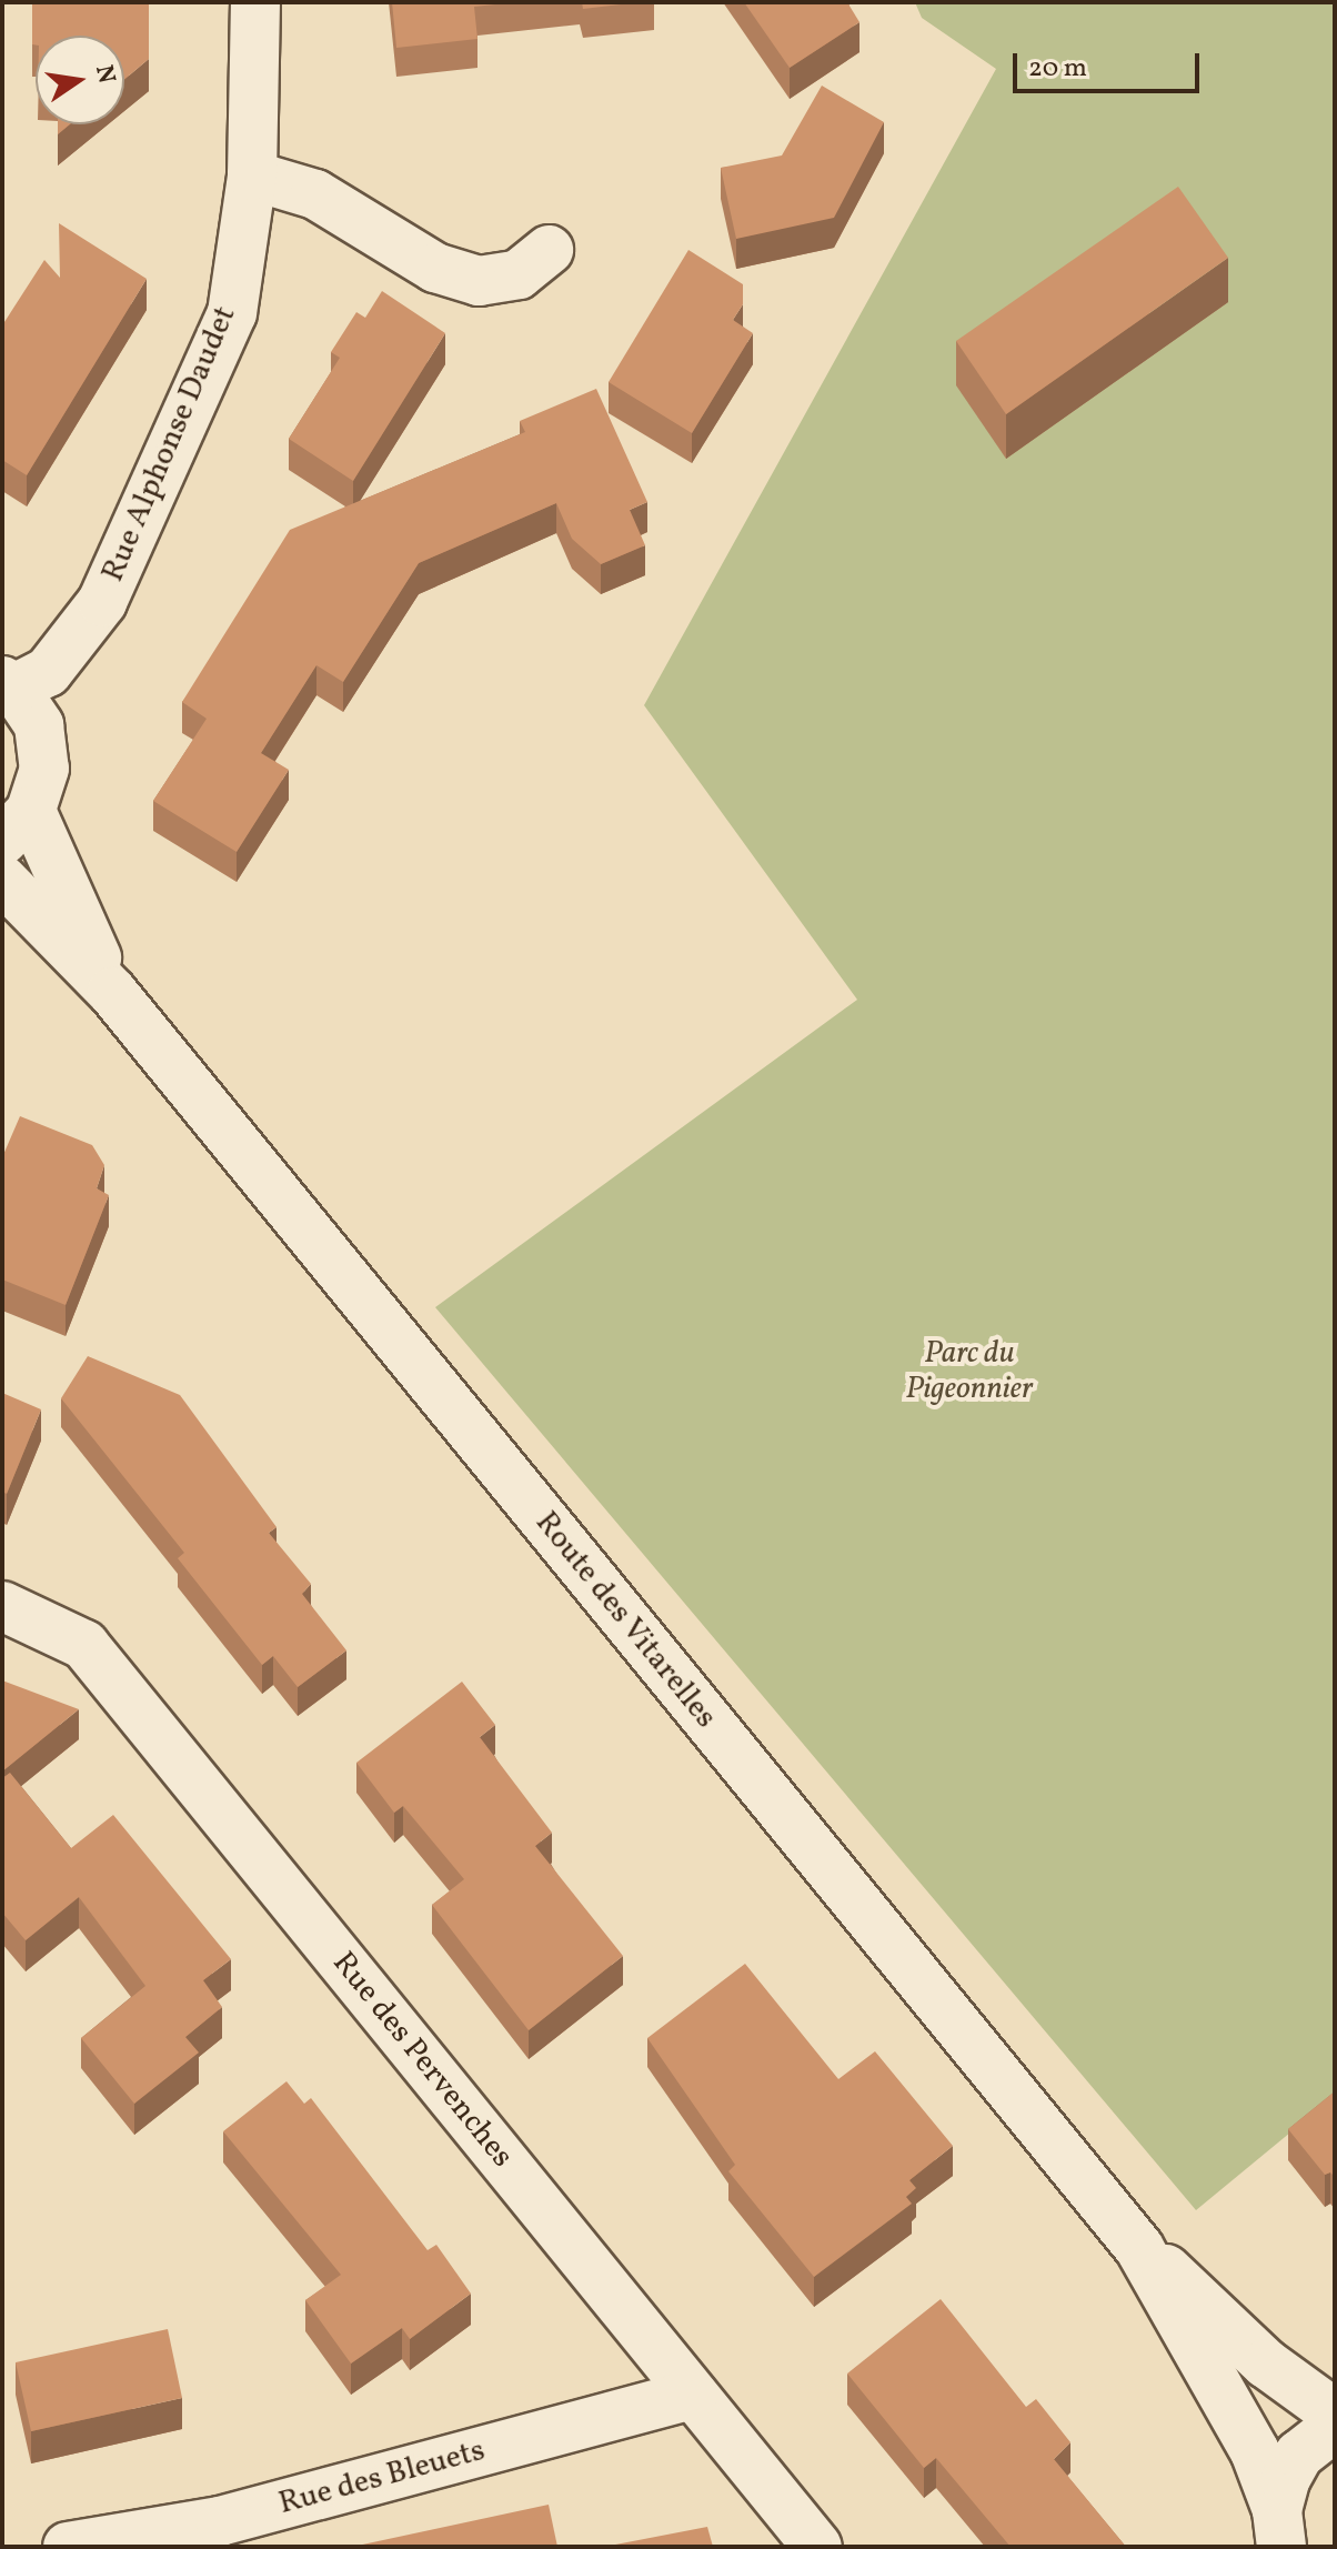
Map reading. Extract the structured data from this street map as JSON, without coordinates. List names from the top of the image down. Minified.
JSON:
{"streets":{"street":["Rue Alphonse Daudet","Route des Vitarelles","Rue des Pervenches","Rue des Bleuets"]},"crossings":[["Rue des Pervenches","Rue des Bleuets"]],"parks":["Parc du Pigeonnier"],"scale_bar":"20 m","north":"right"}
